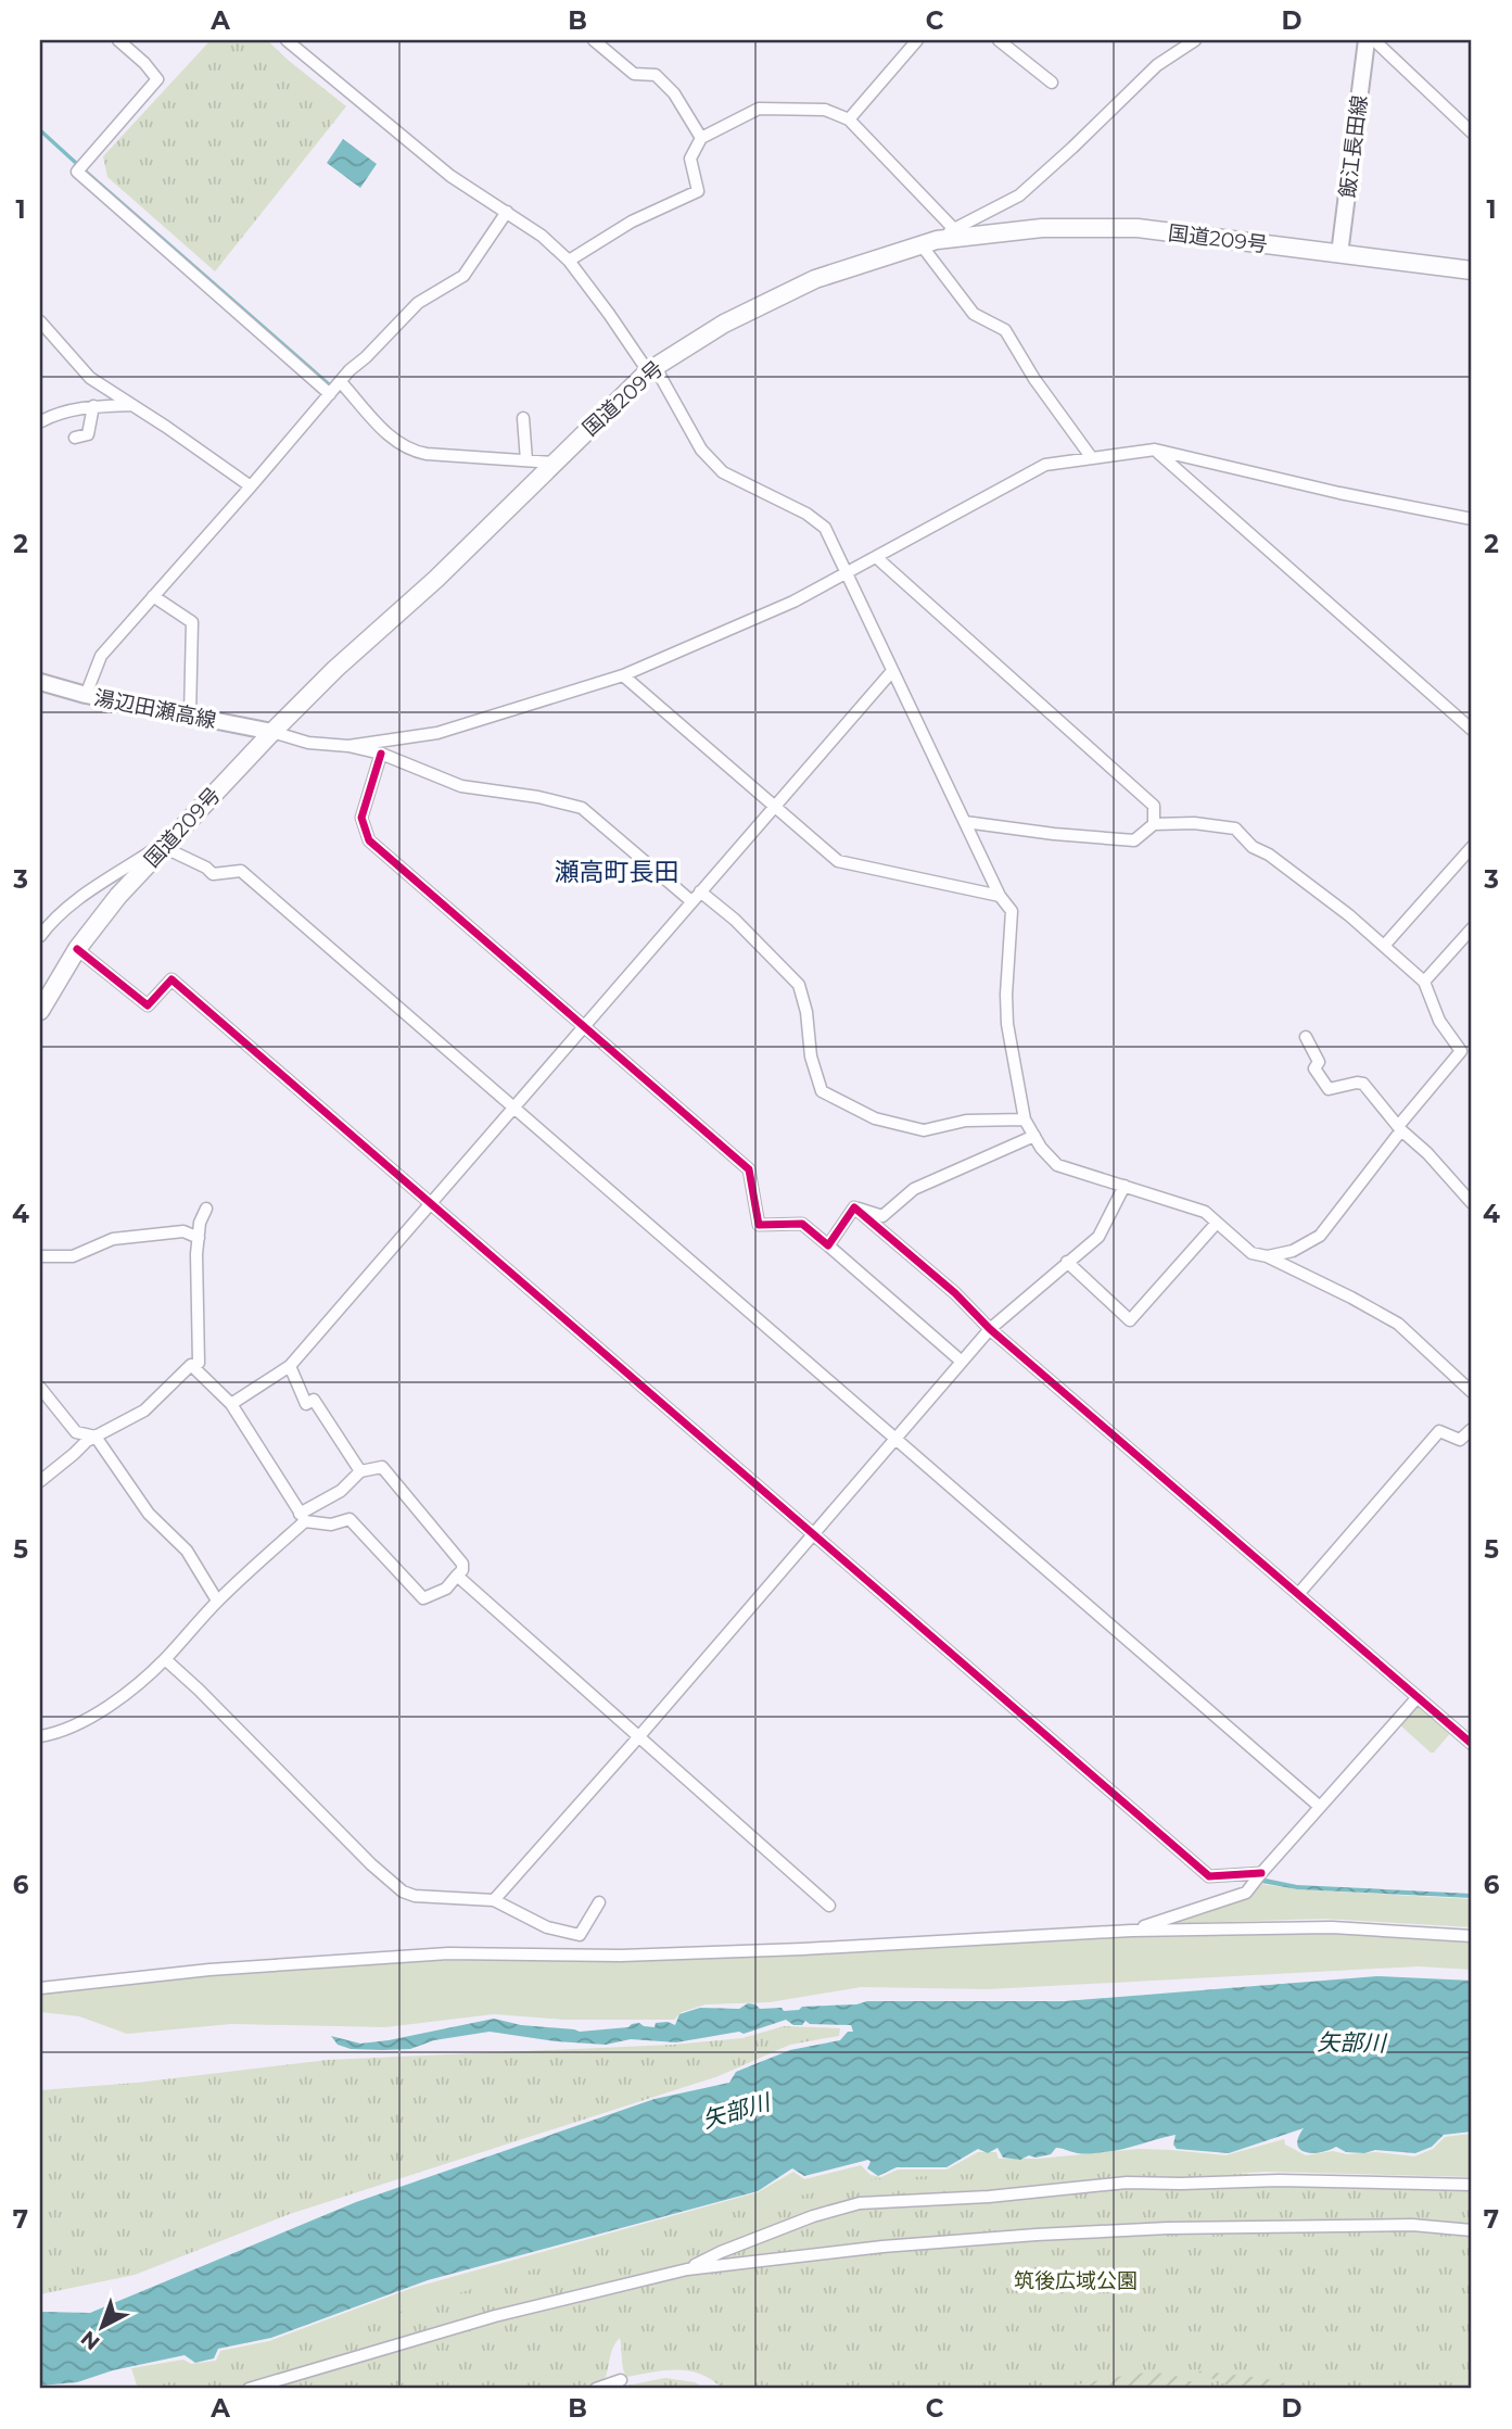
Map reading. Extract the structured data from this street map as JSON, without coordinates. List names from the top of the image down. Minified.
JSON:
{"streets":{"highway":["国道209号"],"main road":["飯江長田線","湯辺田瀬高線"]},"crossings":[["飯江長田線","国道209号"],["国道209号","湯辺田瀬高線"]],"districts":["瀬高町長田"],"water":["矢部川"],"parks":["筑後広域公園"],"north":"bottom left","grid":{"columns":["A","B","C","D"],"rows":["1","2","3","4","5","6","7"]}}
